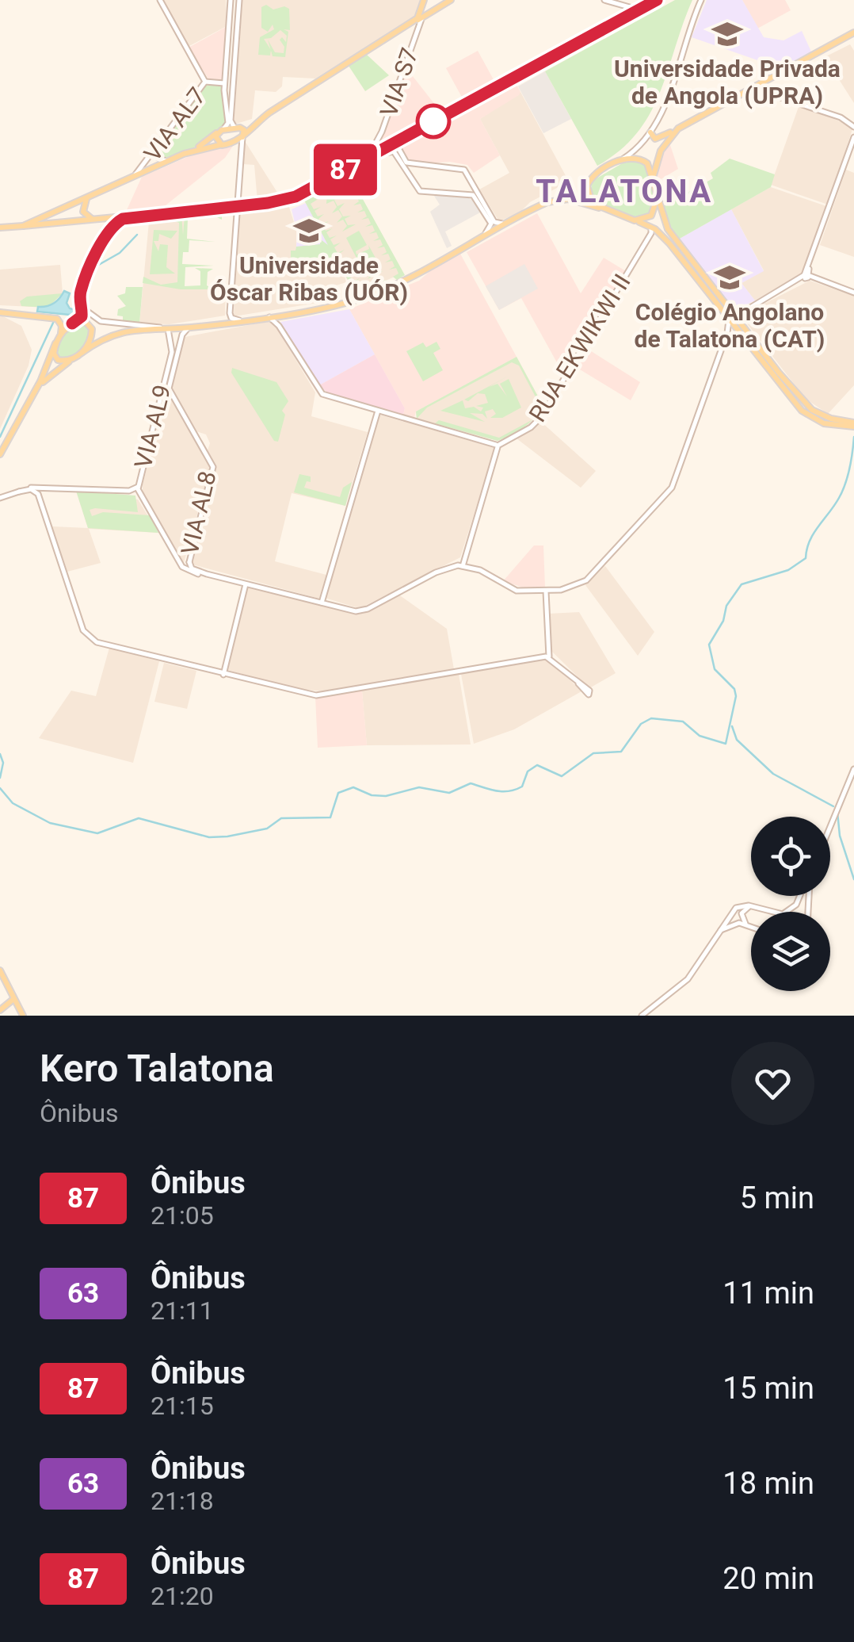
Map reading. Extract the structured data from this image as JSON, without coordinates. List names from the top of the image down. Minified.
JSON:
{"streets":{"street":["VIA S7","VIA AL7","RUA EKWIKWI II","VIA AL9","VIA AL8"]},"crossings":[["VIA AL9","VIA AL8"]],"districts":["TALATONA"],"places":{"school or university":["Universidade Privada de Angola (UPRA)","Universidade Óscar Ribas (UÓR)","Colégio Angolano de Talatona (CAT)"]},"lines":["bus line 87"],"page":{"on_map":"87","heading":["Kero Talatona","Ônibus"],"list":[{"mark":"87","name":"Ônibus","note":"21:05","value":"5 min"},{"mark":"63","name":"Ônibus","note":"21:11","value":"11 min"},{"mark":"87","name":"Ônibus","note":"21:15","value":"15 min"},{"mark":"63","name":"Ônibus","note":"21:18","value":"18 min"},{"mark":"87","name":"Ônibus","note":"21:20","value":"20 min"}]}}
